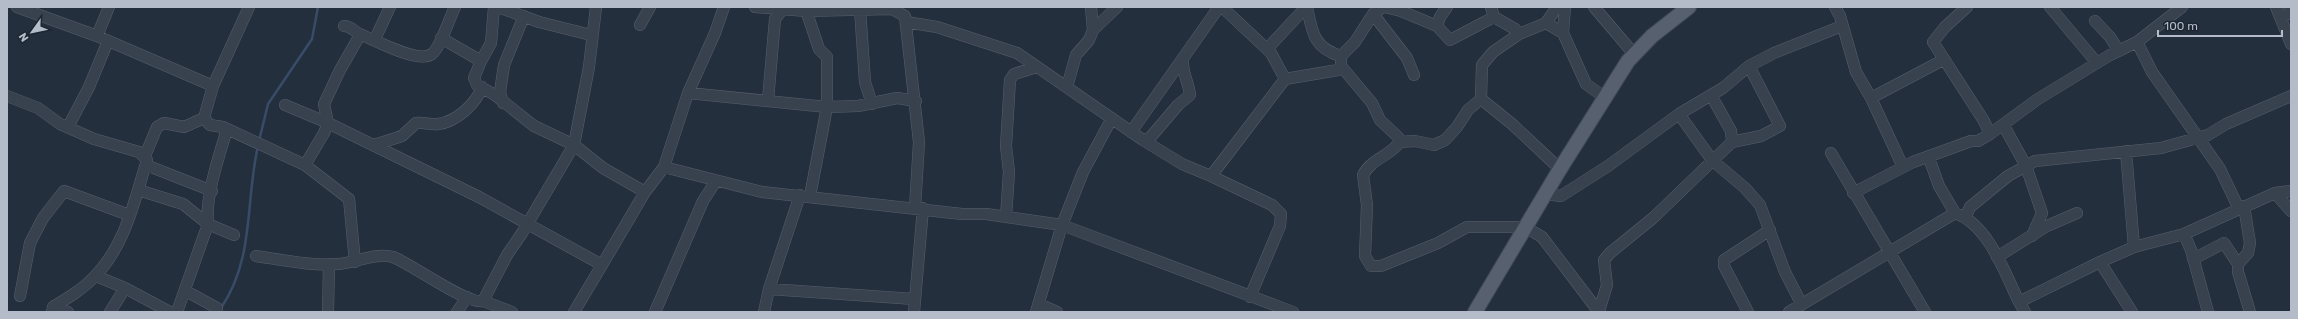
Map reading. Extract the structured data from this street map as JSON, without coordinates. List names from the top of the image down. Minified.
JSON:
{"scale_bar":"100 m","north":"bottom left"}
